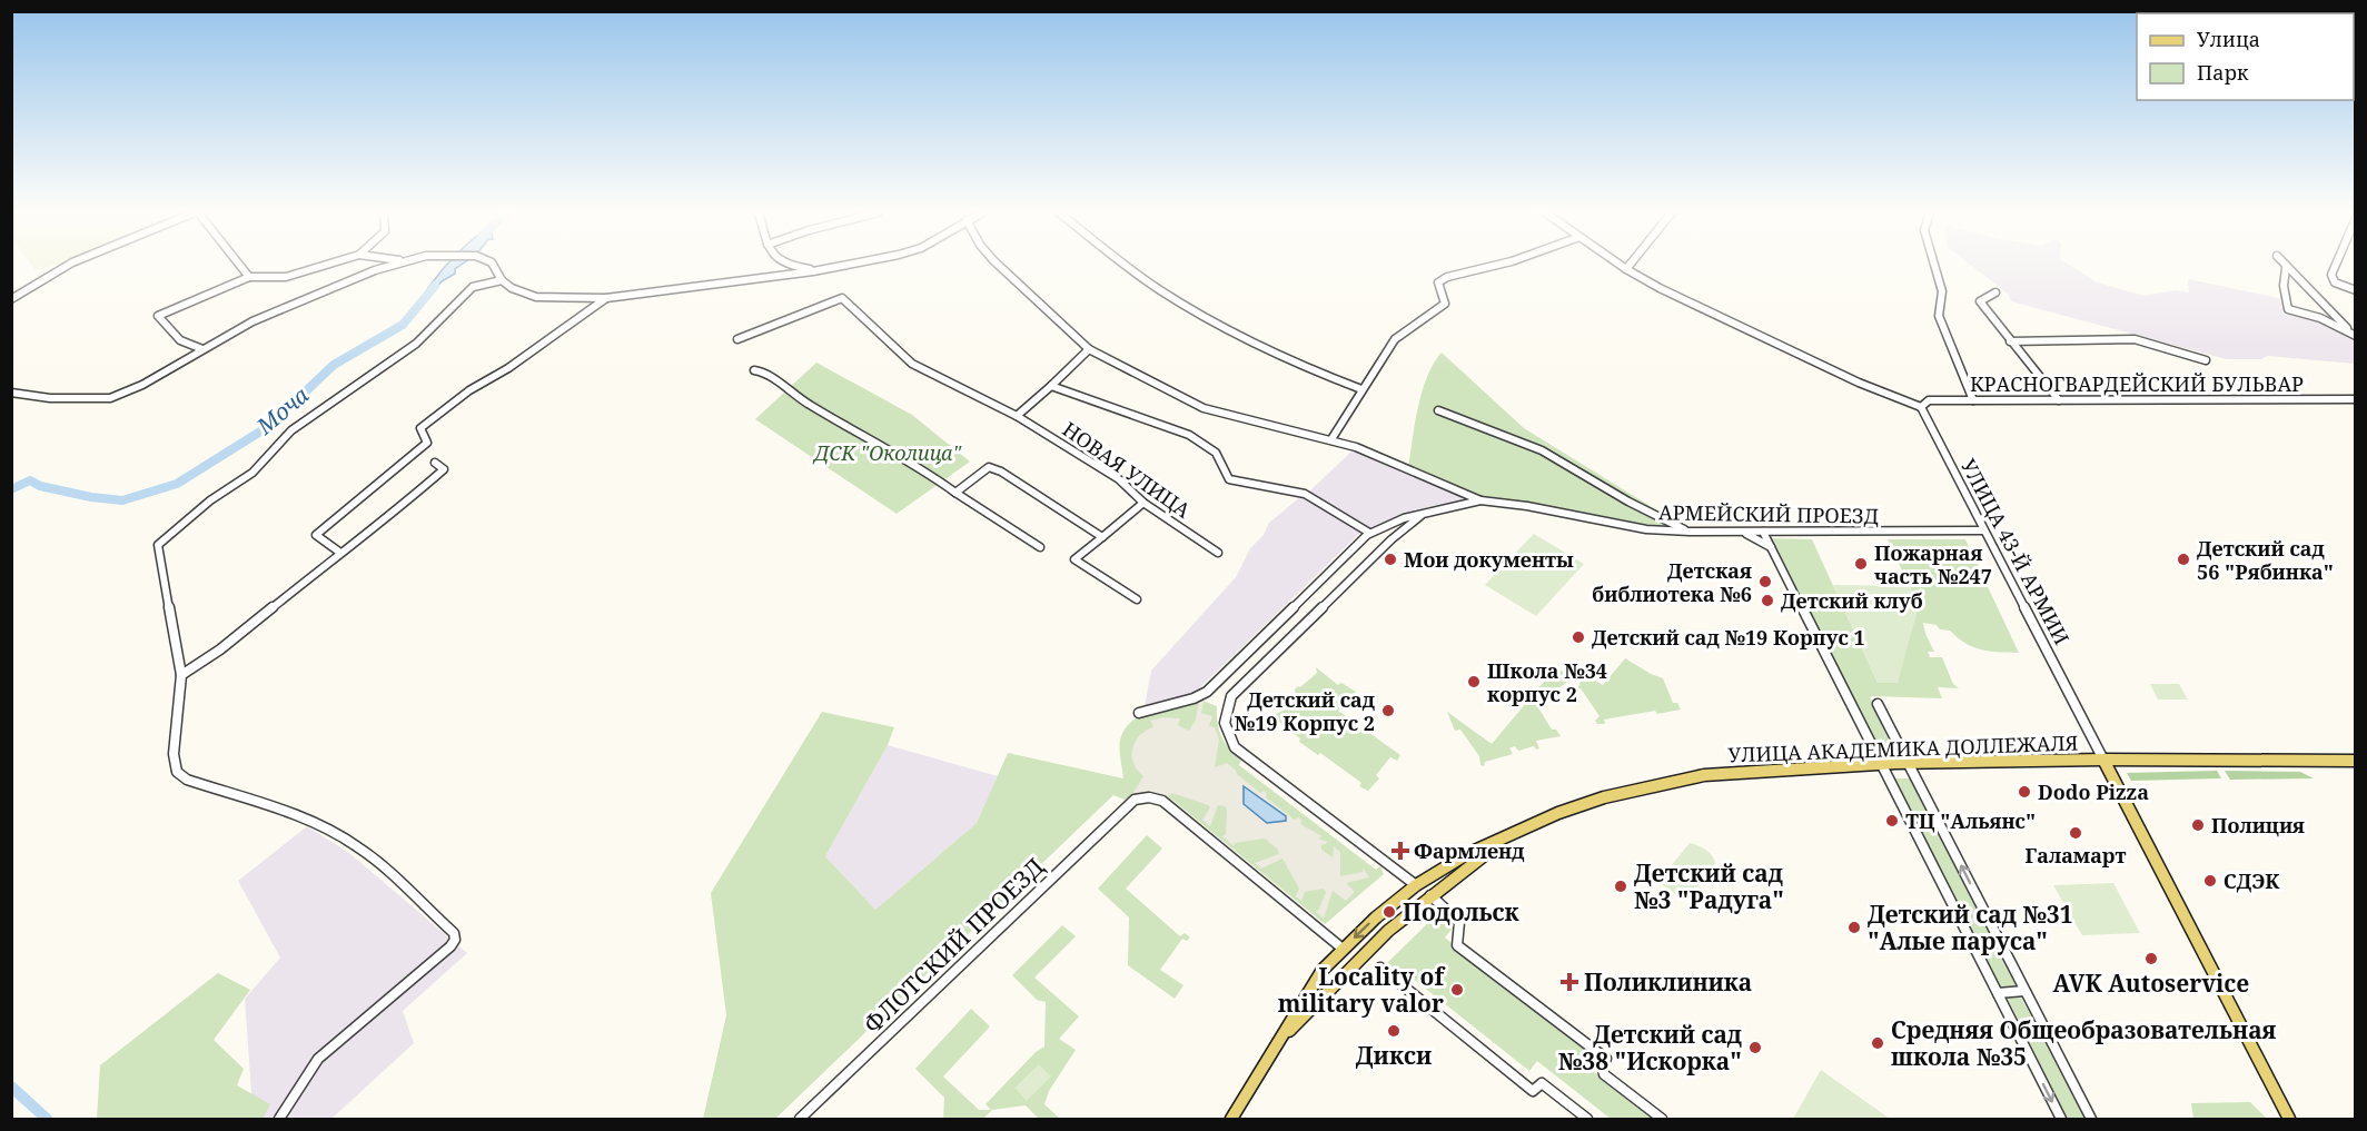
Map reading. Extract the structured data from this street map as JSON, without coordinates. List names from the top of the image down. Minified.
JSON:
{"streets":{"main road":["УЛИЦА 43-Й АРМИИ","УЛИЦА АКАДЕМИКА ДОЛЛЕЖАЛЯ"],"street":["КРАСНОГВАРДЕЙСКИЙ БУЛЬВАР","НОВАЯ УЛИЦА","АРМЕЙСКИЙ ПРОЕЗД","ФЛОТСКИЙ ПРОЕЗД"]},"crossings":[["КРАСНОГВАРДЕЙСКИЙ БУЛЬВАР","УЛИЦА 43-Й АРМИИ"],["АРМЕЙСКИЙ ПРОЕЗД","УЛИЦА 43-Й АРМИИ"],["АРМЕЙСКИЙ ПРОЕЗД","УЛИЦА АКАДЕМИКА ДОЛЛЕЖАЛЯ"],["УЛИЦА 43-Й АРМИИ","УЛИЦА АКАДЕМИКА ДОЛЛЕЖАЛЯ"],["УЛИЦА АКАДЕМИКА ДОЛЛЕЖАЛЯ","ФЛОТСКИЙ ПРОЕЗД"]],"water":["Моча"],"parks":["ДСК \"Околица\""],"places":{"other":["Мои документы","Детский сад 56 \"Рябинка\"","Пожарная часть №247","Детская библиотека №6","Детский клуб","Детский сад №19 Корпус 1","Школа №34 корпус 2","Детский сад №19 Корпус 2","Dodo Pizza","ТЦ \"Альянс\"","Полиция","Галамарт","СДЭК","Детский сад №3 \"Радуга\"","Подольск","Детский сад №31 \"Алые паруса\"","AVK Autoservice","Locality of military valor","Дикси","Средняя Общеобразовательная школа №35","Детский сад №38 \"Искорка\""],"health":["Фармленд","Поликлиника"]},"legend":["Улица","Парк"]}
